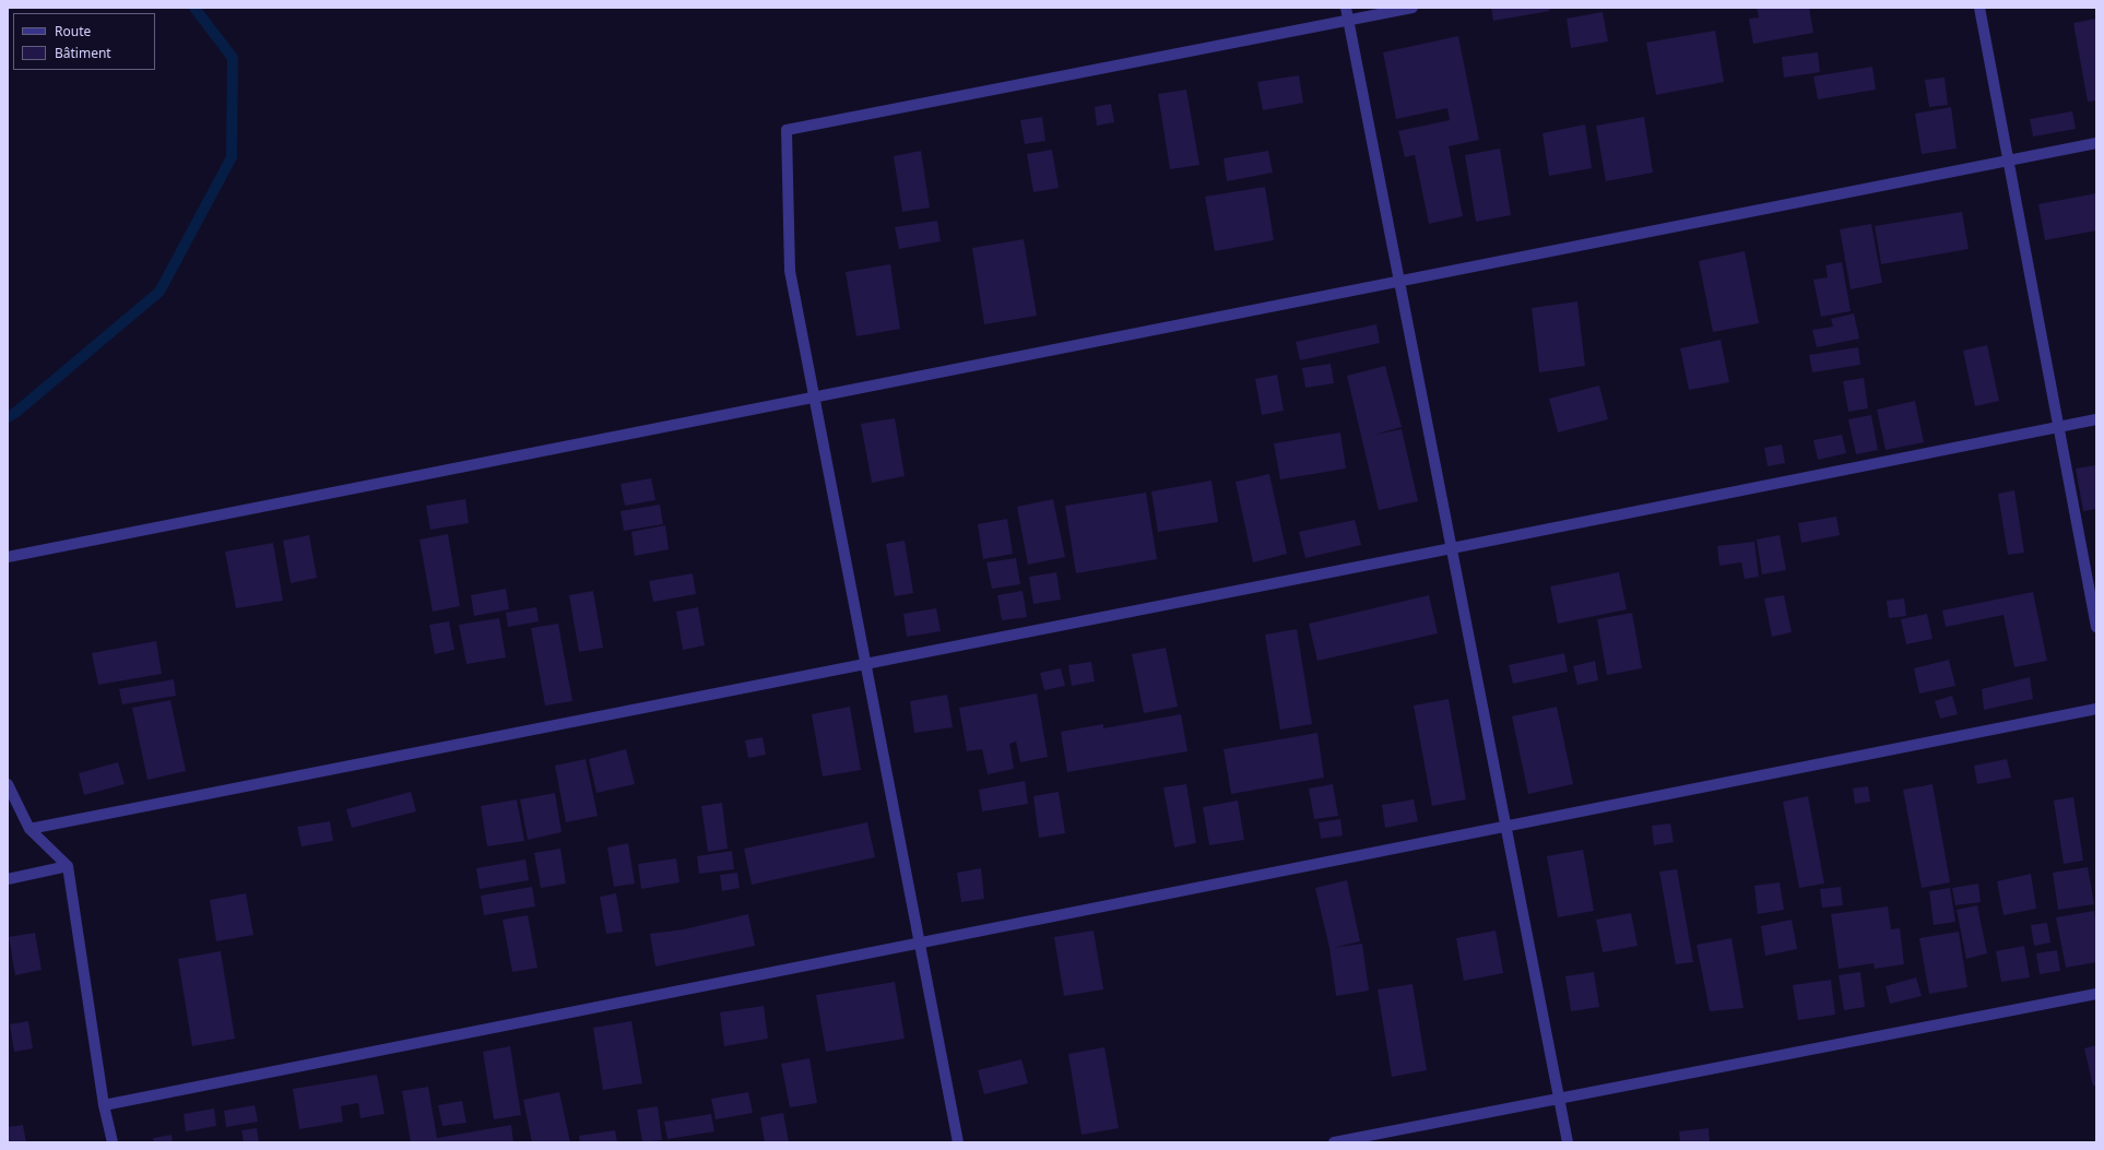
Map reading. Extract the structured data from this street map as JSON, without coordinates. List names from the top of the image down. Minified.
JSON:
{"legend":["Route","Bâtiment"]}
